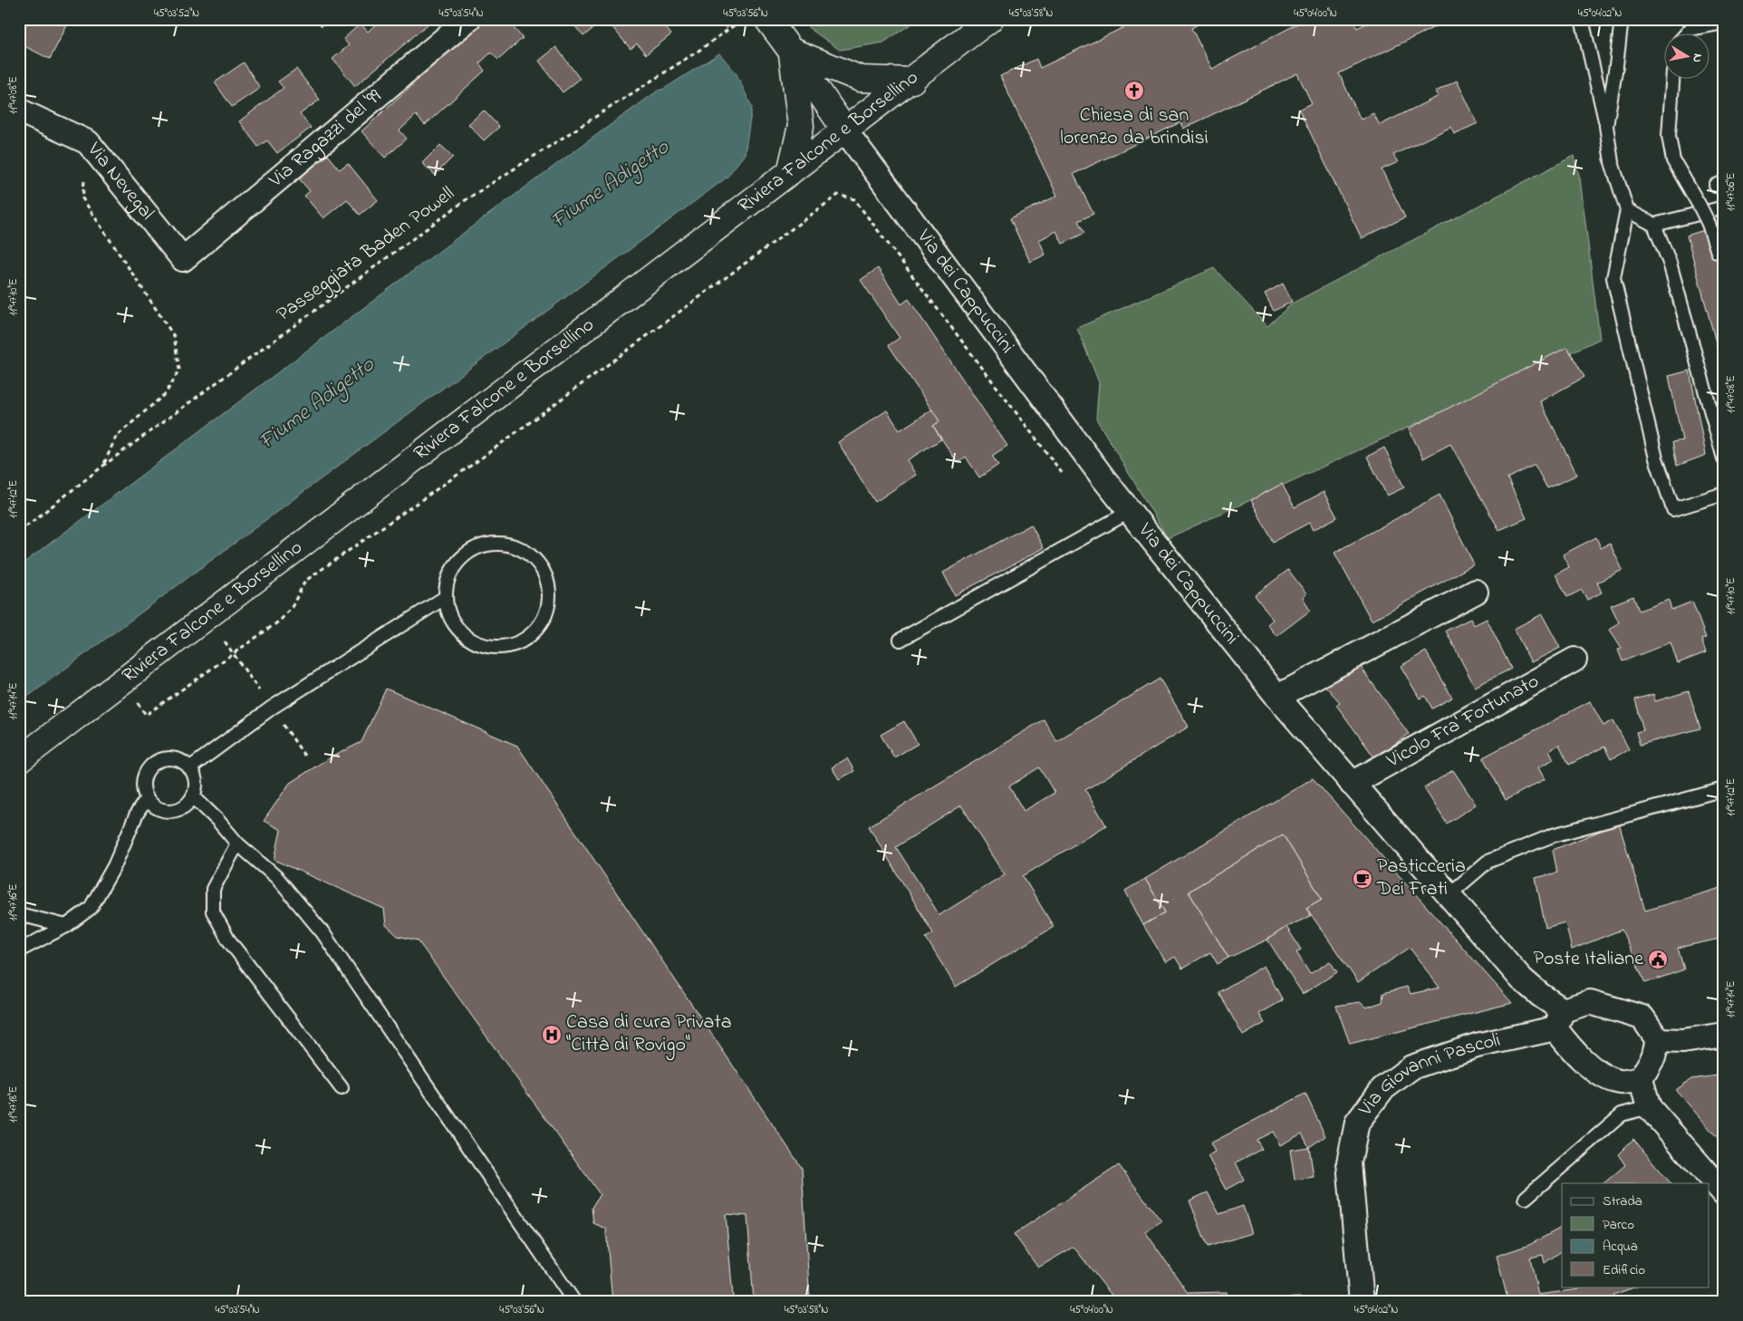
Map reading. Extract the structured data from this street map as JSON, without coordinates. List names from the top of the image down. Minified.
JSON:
{"streets":{"main road":["Riviera Falcone e Borsellino"],"street":["Via Ragazzi del '99","Via Nevegal","Via dei Cappuccini","Vicolo Fra' Fortunato","Via Giovanni Pascoli"],"path":["Passeggiata Baden Powell"]},"crossings":[["Via Ragazzi del '99","Via Nevegal"],["Riviera Falcone e Borsellino","Via dei Cappuccini"],["Via dei Cappuccini","Vicolo Fra' Fortunato"],["Via dei Cappuccini","Via Giovanni Pascoli"]],"water":["Fiume Adigetto"],"places":{"church":["Chiesa di san lorenzo da brindisi"],"cafe":["Pasticceria Dei Frati"],"public building":["Poste Italiane"],"hospital":["Casa di cura Privata \"Città di Rovigo\""]},"legend":["Strada","Parco","Acqua","Edificio"],"north":"right","coordinates":["45°03'52\"N","45°03'54\"N","45°03'56\"N","45°03'58\"N","45°04'00\"N","45°04'02\"N","11°47'08\"E","11°47'06\"E","11°47'10\"E","11°47'12\"E","11°47'14\"E","11°47'16\"E","11°47'18\"E"]}
